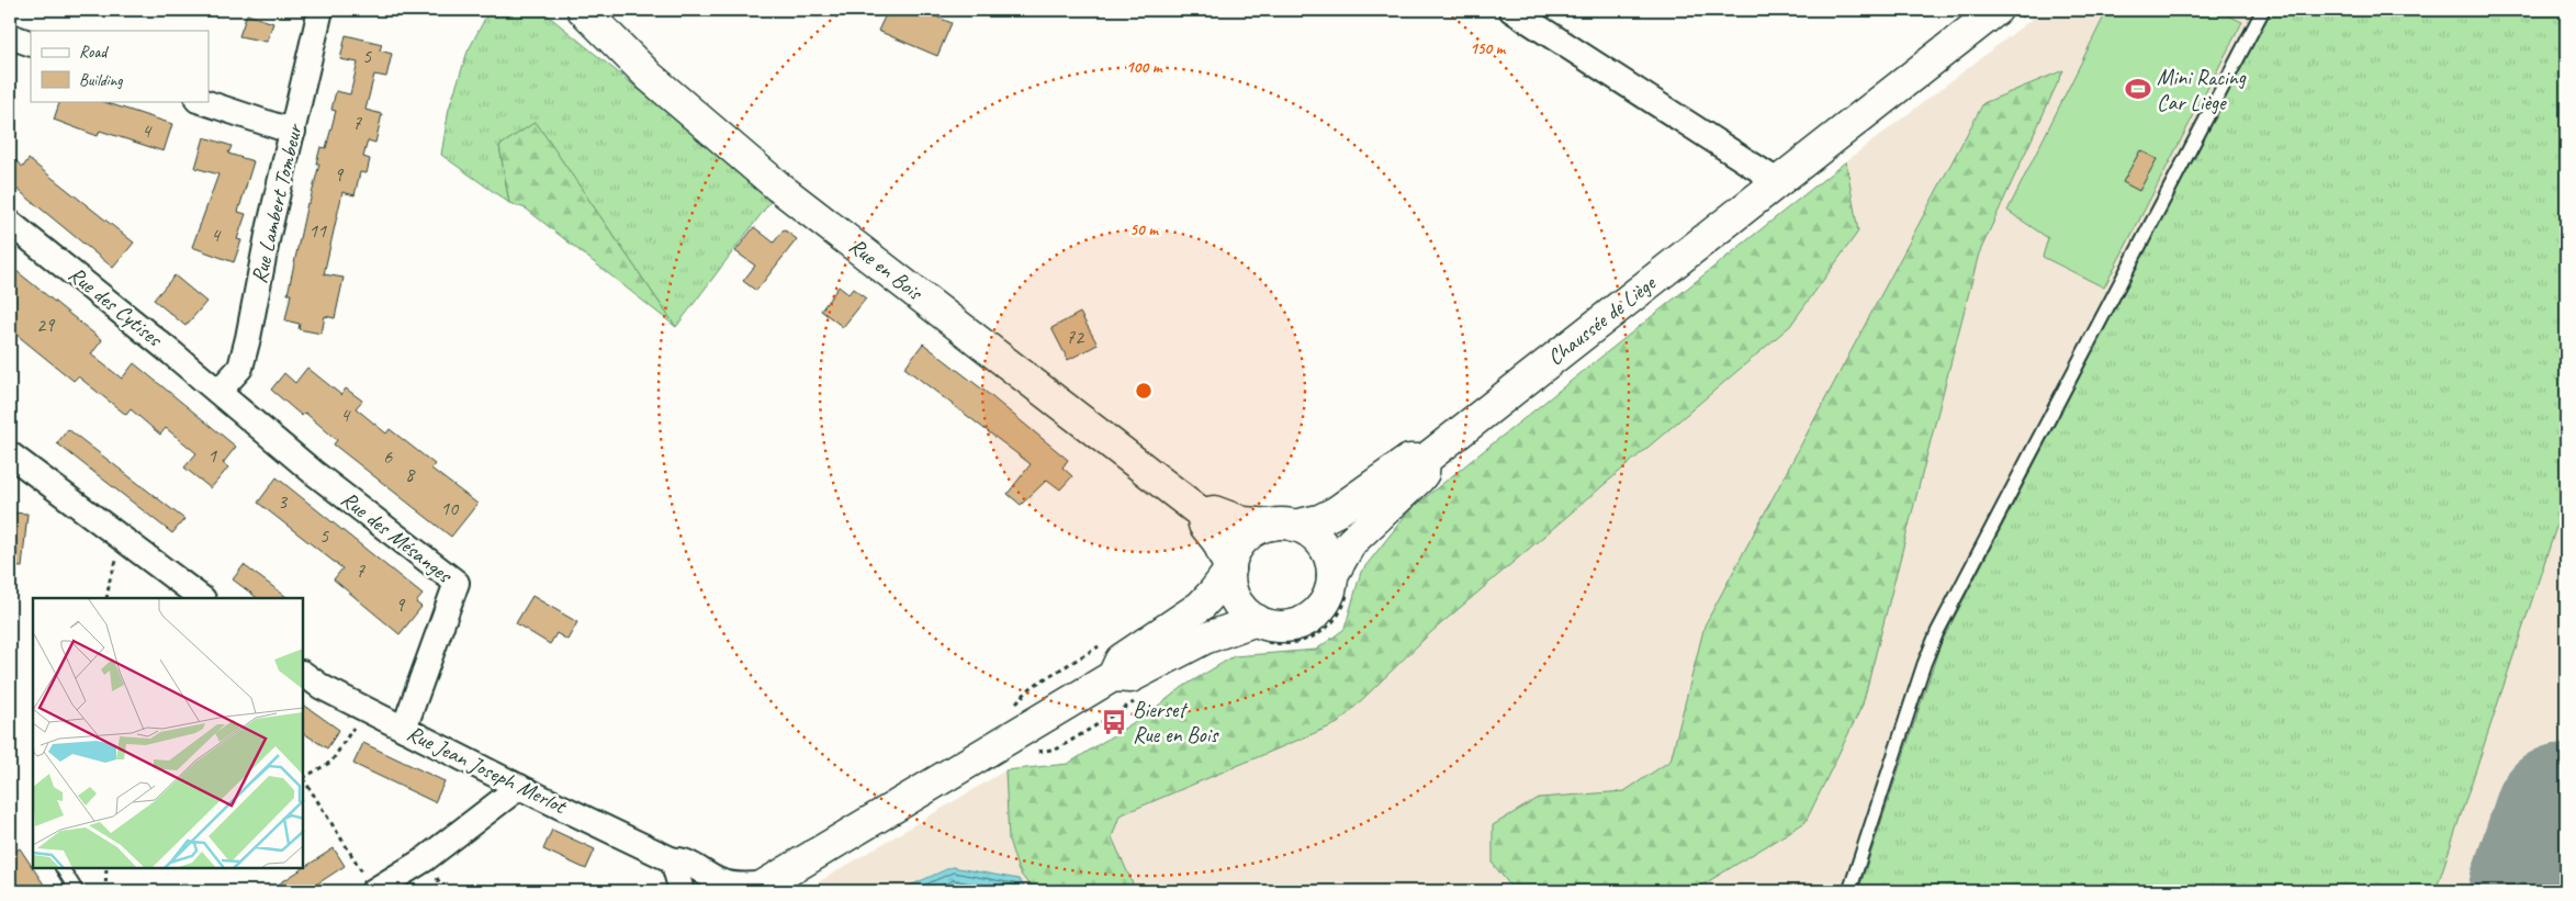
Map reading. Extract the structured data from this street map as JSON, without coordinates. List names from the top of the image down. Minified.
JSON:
{"streets":{"main road":["Rue en Bois","Chaussée de Liège"],"street":["Rue Lambert Tombeur","Rue des Cytises","Rue des Mésanges","Rue Jean Joseph Merlot"]},"crossings":[["Rue Lambert Tombeur","Rue des Cytises"],["Rue Lambert Tombeur","Rue des Mésanges"],["Rue en Bois","Chaussée de Liège"],["Rue des Cytises","Rue des Mésanges"],["Rue des Mésanges","Rue Jean Joseph Merlot"]],"places":{"sports":["Mini Racing Car Liège"],"bus stop":["Bierset Rue en Bois"]},"house_numbers":["5","7","4","9","11","4","29","72","4","1","6","8","3","10","5","7","9"],"legend":["Road","Building"],"rings":["150 m","100 m","50 m"]}
